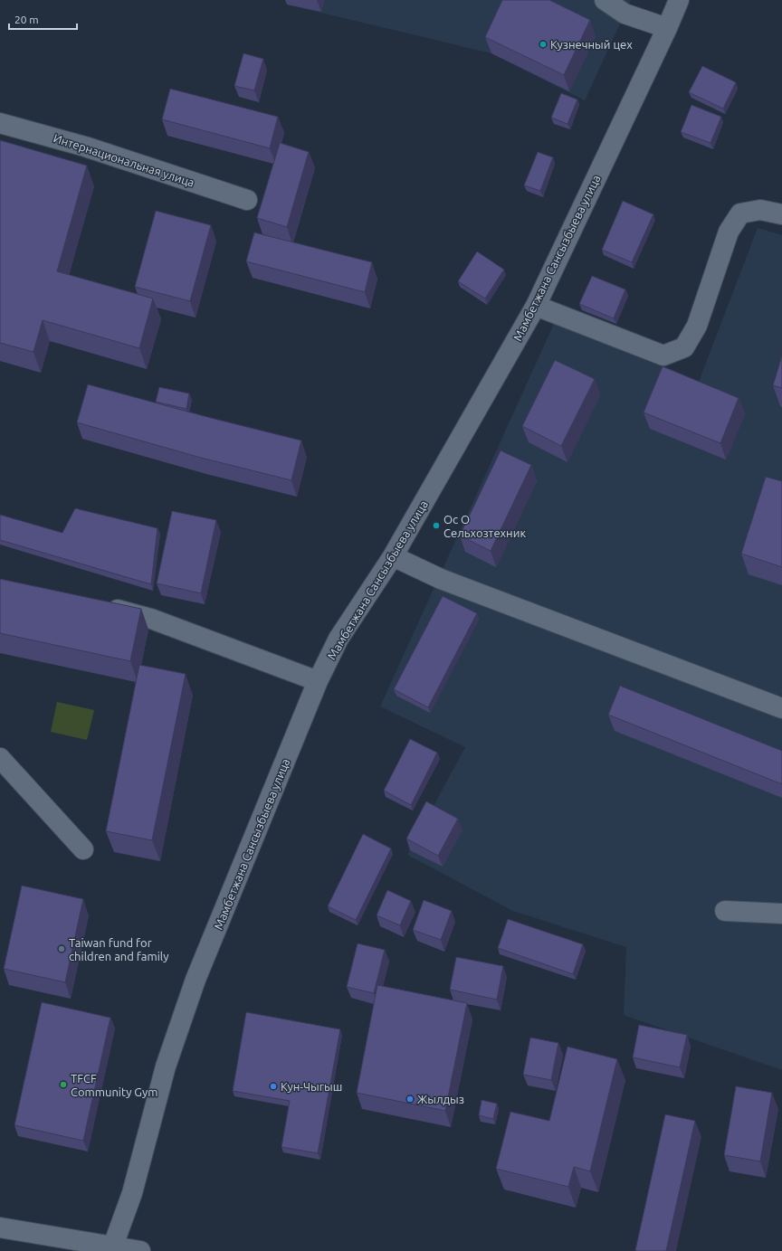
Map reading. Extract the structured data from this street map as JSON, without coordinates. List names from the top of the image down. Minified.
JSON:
{"streets":{"street":["Интернациональная улица","Мамбетжана Сансызбыева улица"]},"places":["Кузнечный цех","Ос О Сельхозтехник","Taiwan fund for children and family","TFCF Community Gym","Кун-Чыгыш","Жылдыз"],"scale_bar":"20 m"}
